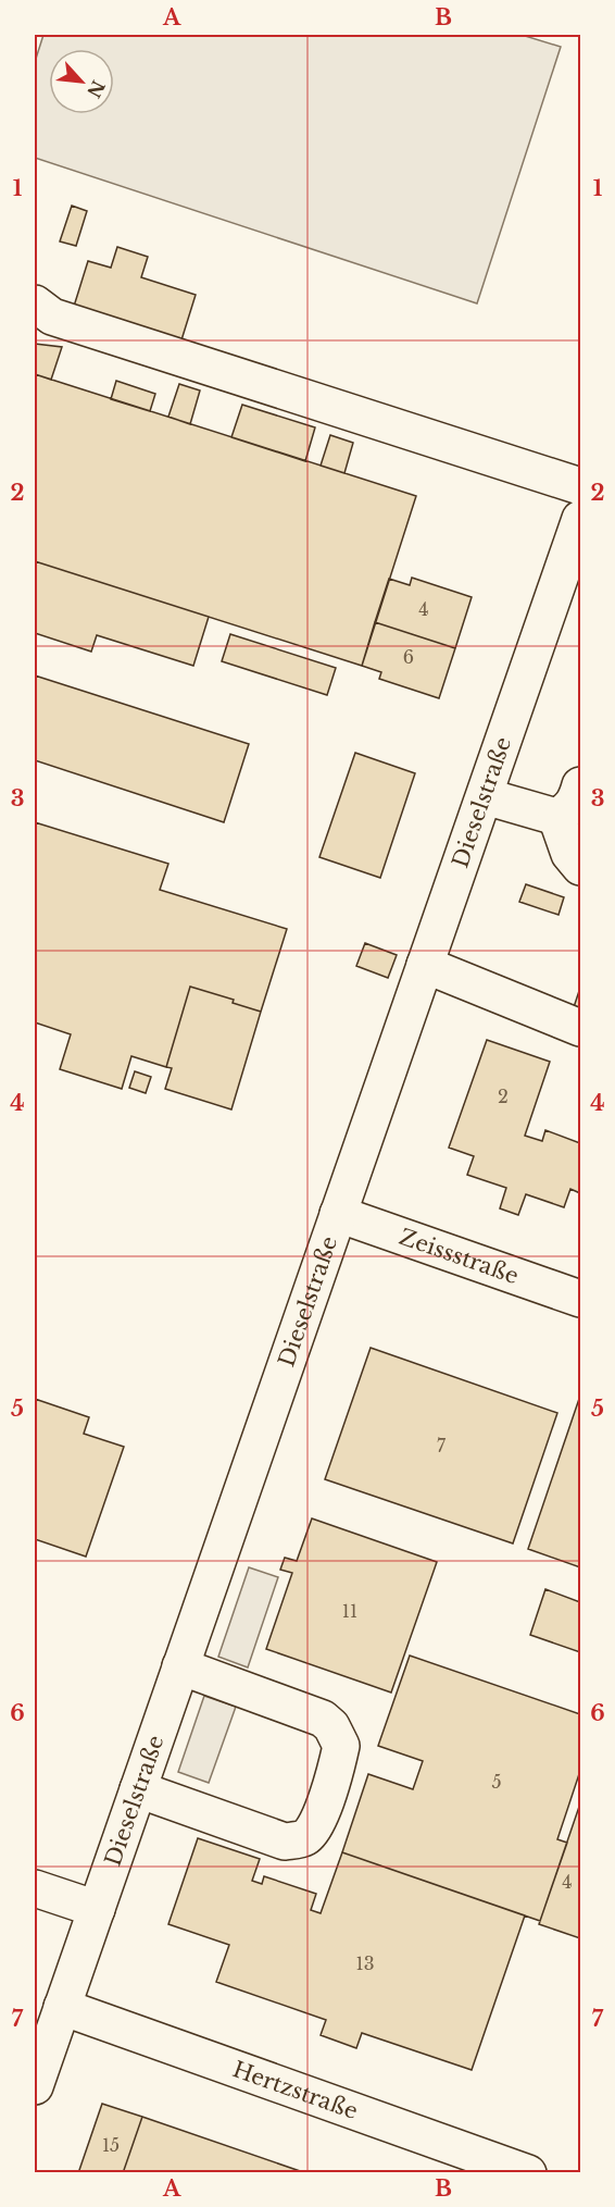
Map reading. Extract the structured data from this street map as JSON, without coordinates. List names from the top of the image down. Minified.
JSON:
{"streets":{"street":["Dieselstraße","Zeissstraße","Hertzstraße"]},"crossings":[["Dieselstraße","Zeissstraße"],["Dieselstraße","Hertzstraße"]],"house_numbers":["4","6","2","7","11","5","4","13","15"],"north":"bottom right","grid":{"columns":["A","B"],"rows":["1","2","3","4","5","6","7"]}}
